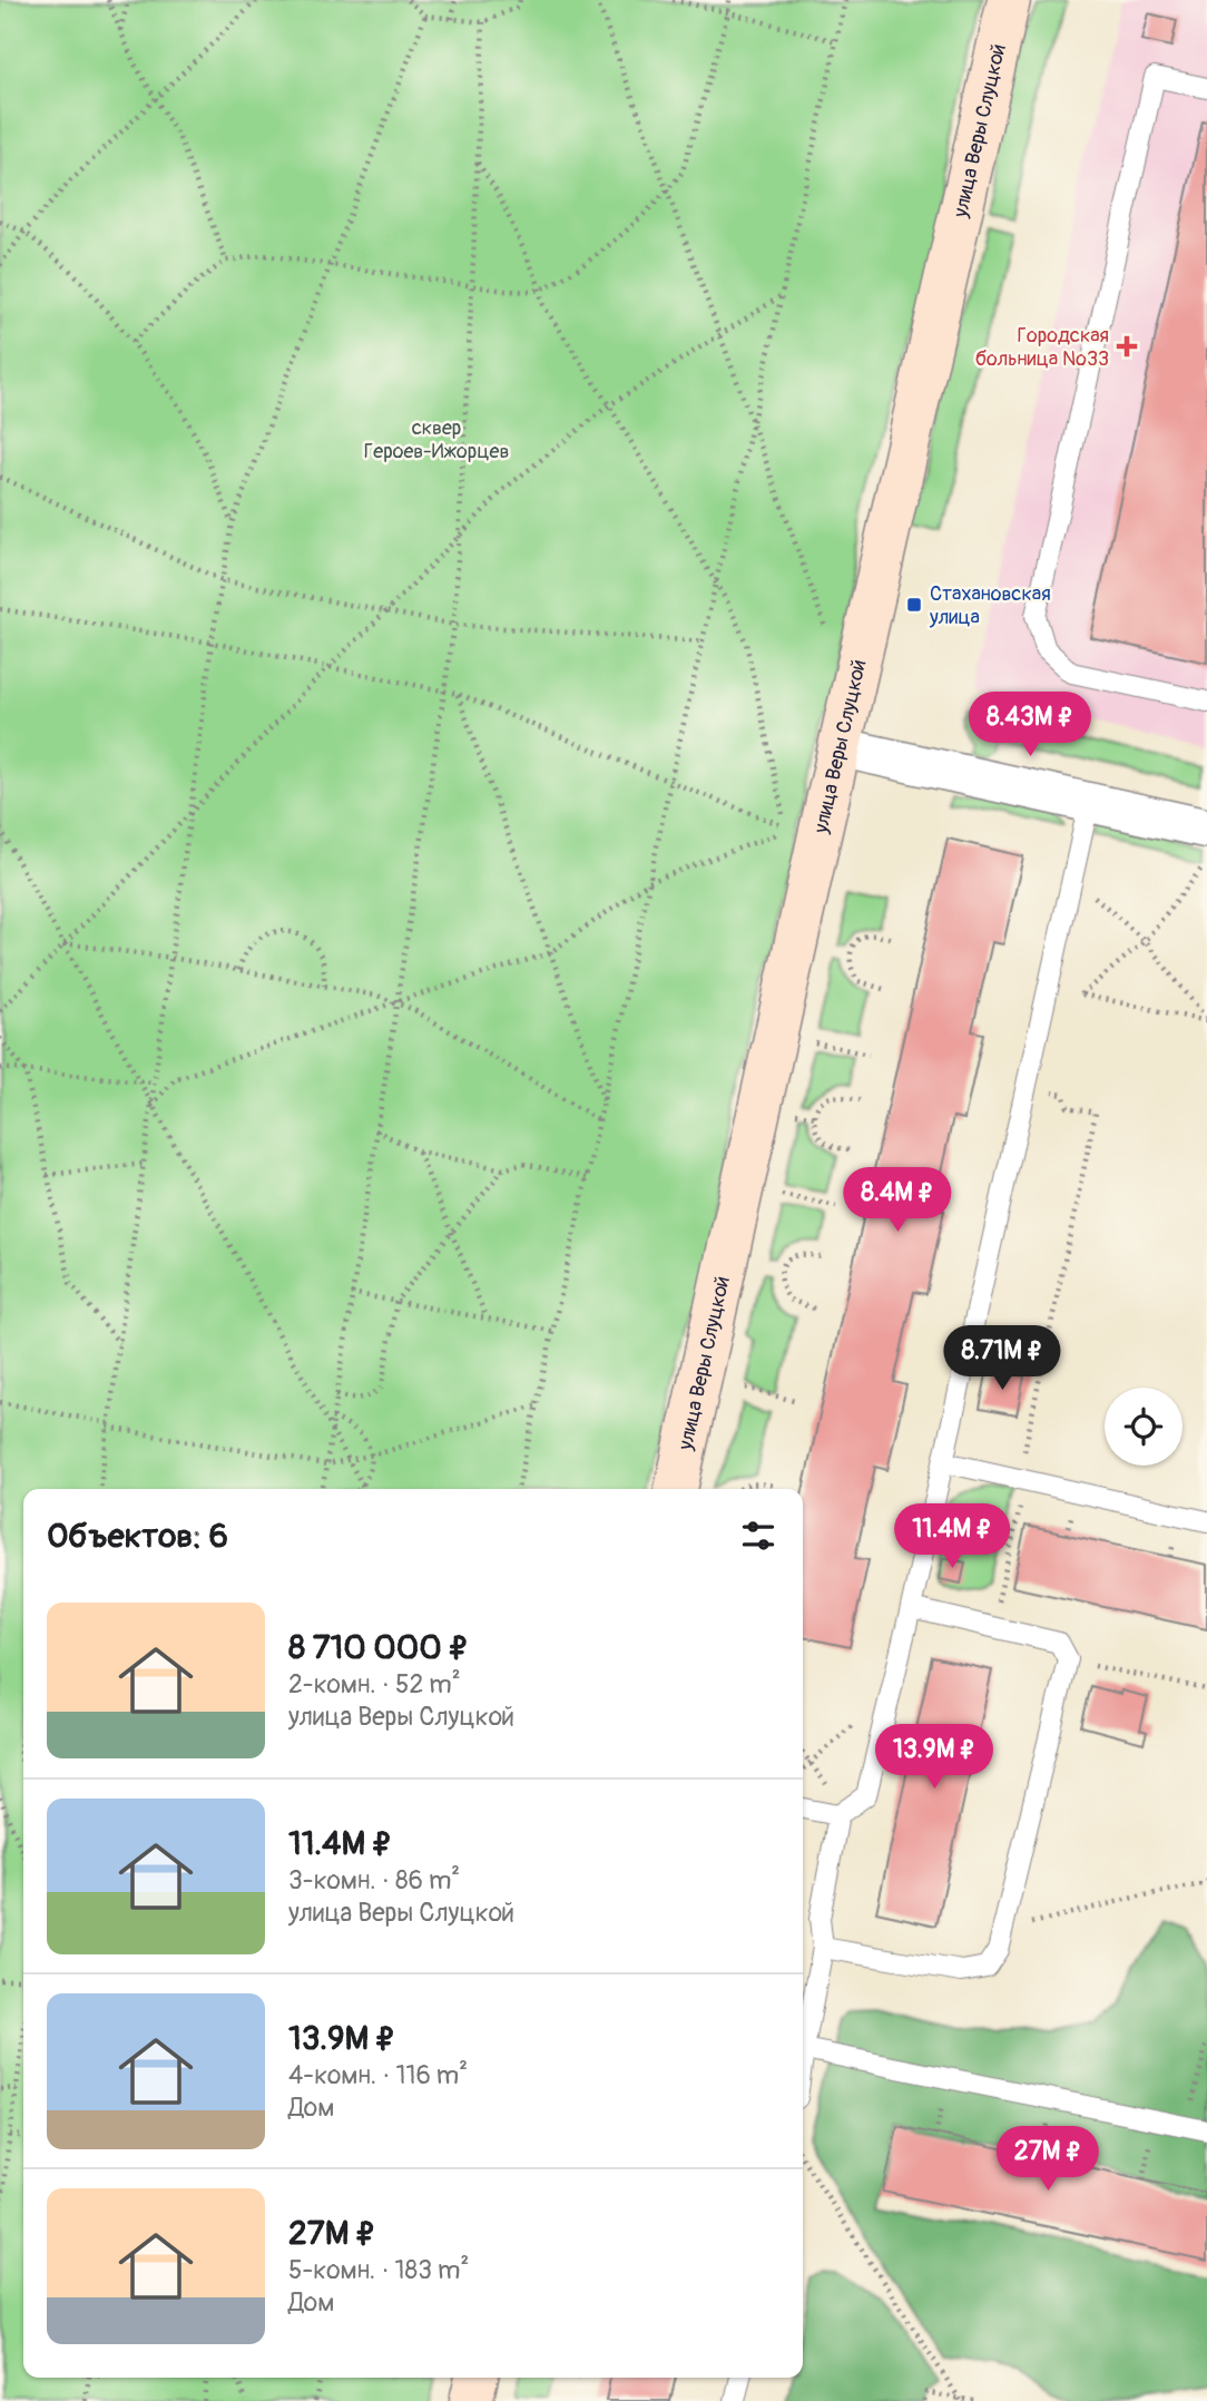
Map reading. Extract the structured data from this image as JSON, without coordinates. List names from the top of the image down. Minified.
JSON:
{"streets":{"street":["улица Веры Слуцкой"]},"parks":["сквер Героев-Ижорцев"],"places":{"health":["Городская больница №33"],"transit":["Стахановская улица"]},"page":{"price":["8.43M ₽","8.4M ₽","8.71M ₽","11.4M ₽","13.9M ₽","27M ₽"],"heading":"Объектов: 6","list":[{"name":"8 710 000 ₽","note":"2-комн. · 52 m² · улица Веры Слуцкой"},{"name":"11.4M ₽","note":"3-комн. · 86 m² · улица Веры Слуцкой"},{"name":"13.9M ₽","note":"4-комн. · 116 m² · Дом"},{"name":"27M ₽","note":"5-комн. · 183 m² · Дом"}]}}
